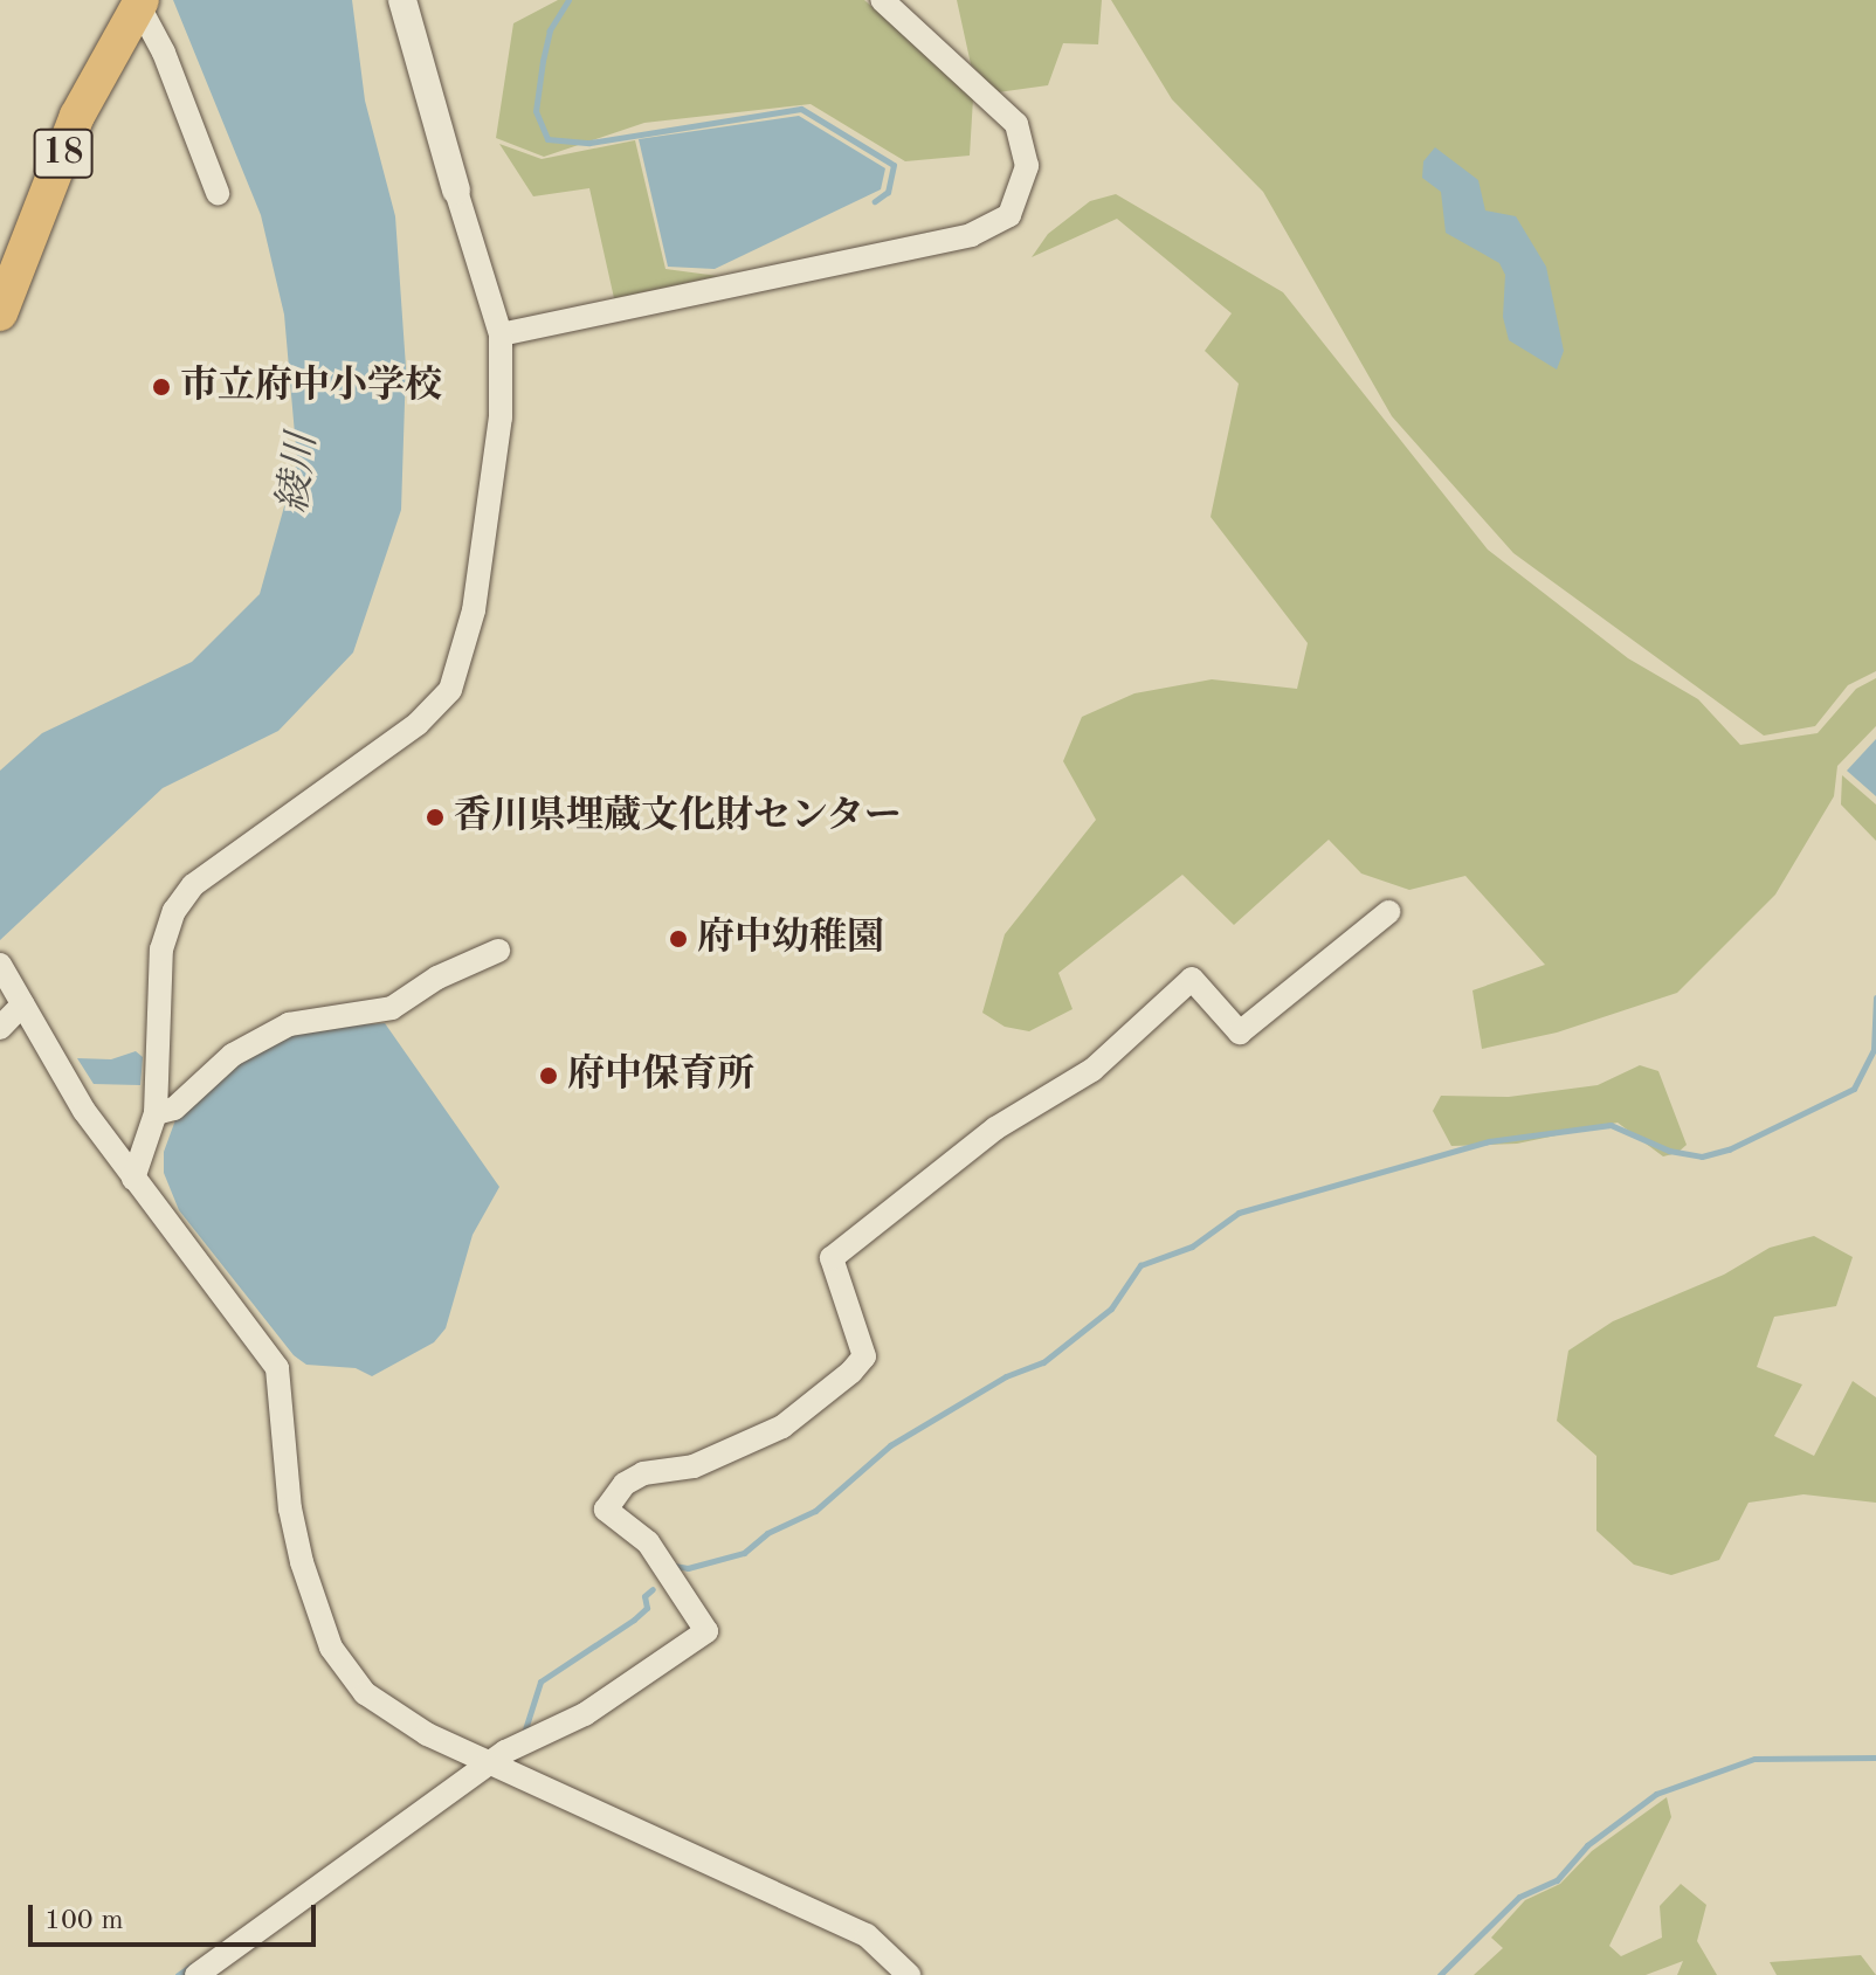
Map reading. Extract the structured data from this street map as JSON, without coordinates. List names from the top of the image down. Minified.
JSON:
{"streets":{"main road":["18"]},"water":["綾川"],"places":["市立府中小学校","香川県埋蔵文化財センター","府中幼稚園","府中保育所"],"scale_bar":"100 m"}
